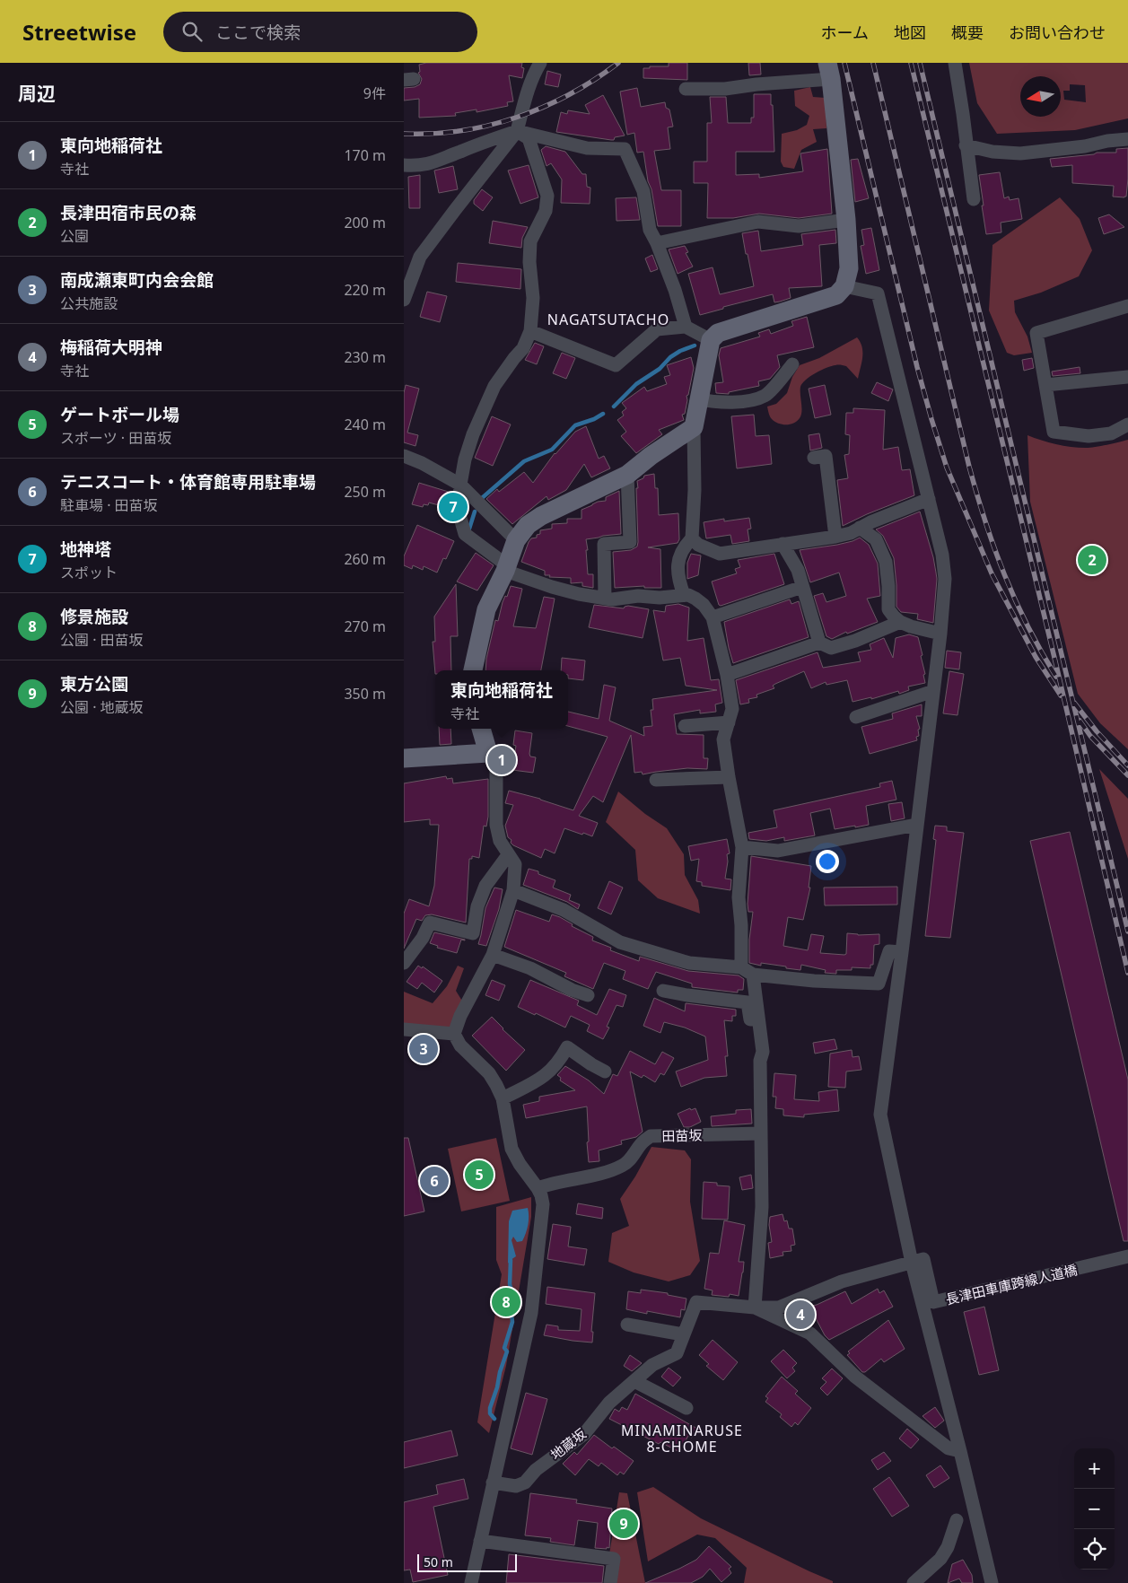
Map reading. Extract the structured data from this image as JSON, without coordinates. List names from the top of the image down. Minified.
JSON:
{"streets":{"street":["田苗坂","長津田車庫跨線人道橋","地蔵坂"]},"districts":["NAGATSUTACHO","MINAMINARUSE 8-CHOME"],"scale_bar":"50 m","north":"left","page":{"header":"Streetwise","search":"ここで検索","nav":["ホーム","地図","概要","お問い合わせ"],"heading":["周辺","9件"],"list":[{"mark":"1","name":"東向地稲荷社","note":"寺社","value":"170 m"},{"mark":"2","name":"長津田宿市民の森","note":"公園","value":"200 m"},{"mark":"3","name":"南成瀬東町内会会館","note":"公共施設","value":"220 m"},{"mark":"4","name":"梅稲荷大明神","note":"寺社","value":"230 m"},{"mark":"5","name":"ゲートボール場","note":"スポーツ · 田苗坂","value":"240 m"},{"mark":"6","name":"テニスコート・体育館専用駐車場","note":"駐車場 · 田苗坂","value":"250 m"},{"mark":"7","name":"地神塔","note":"スポット","value":"260 m"},{"mark":"8","name":"修景施設","note":"公園 · 田苗坂","value":"270 m"},{"mark":"9","name":"東方公園","note":"公園 · 地蔵坂","value":"350 m"}],"pins":["7","2","1","3","5","6","8","4","9"],"popup":["東向地稲荷社","寺社"],"map_buttons":["+","−"],"scale":"50 m"}}
